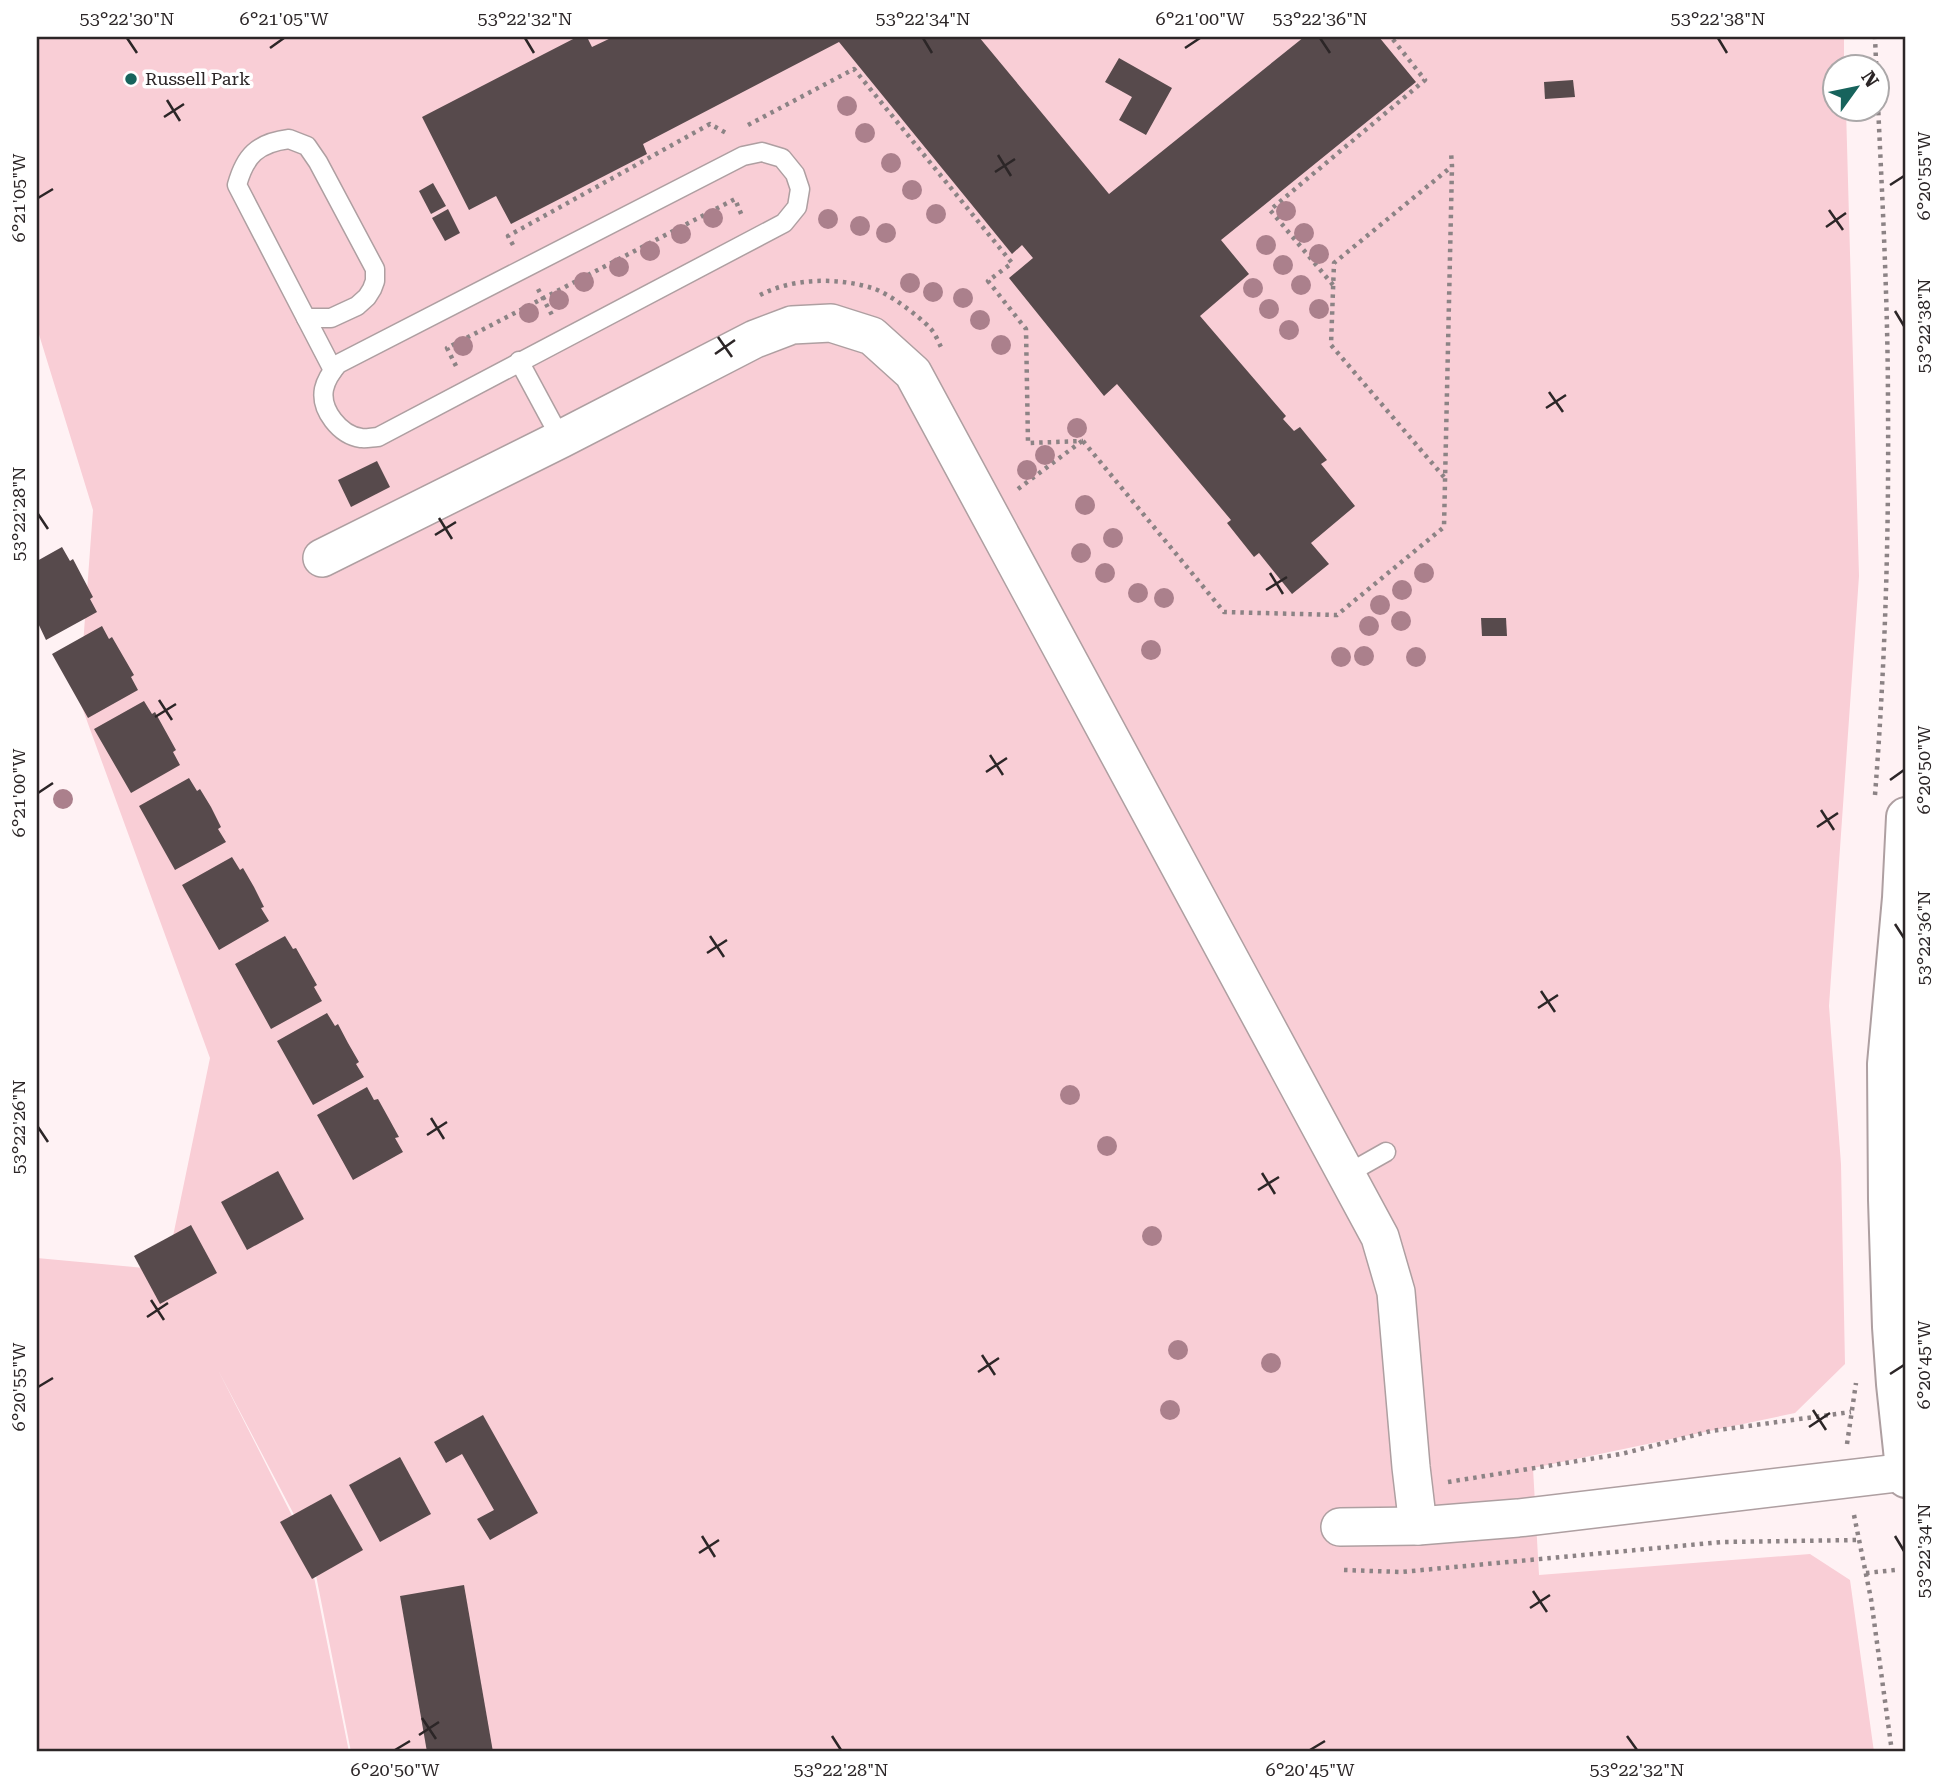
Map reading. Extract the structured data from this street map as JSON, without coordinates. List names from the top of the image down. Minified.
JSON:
{"places":["Russell Park"],"north":"top right","coordinates":["53°22'30\"N","6°21'05\"W","53°22'32\"N","53°22'34\"N","6°21'00\"W","53°22'36\"N","53°22'38\"N","6°20'55\"W","53°22'28\"N","6°20'50\"W","53°22'26\"N","6°20'45\"W"]}
